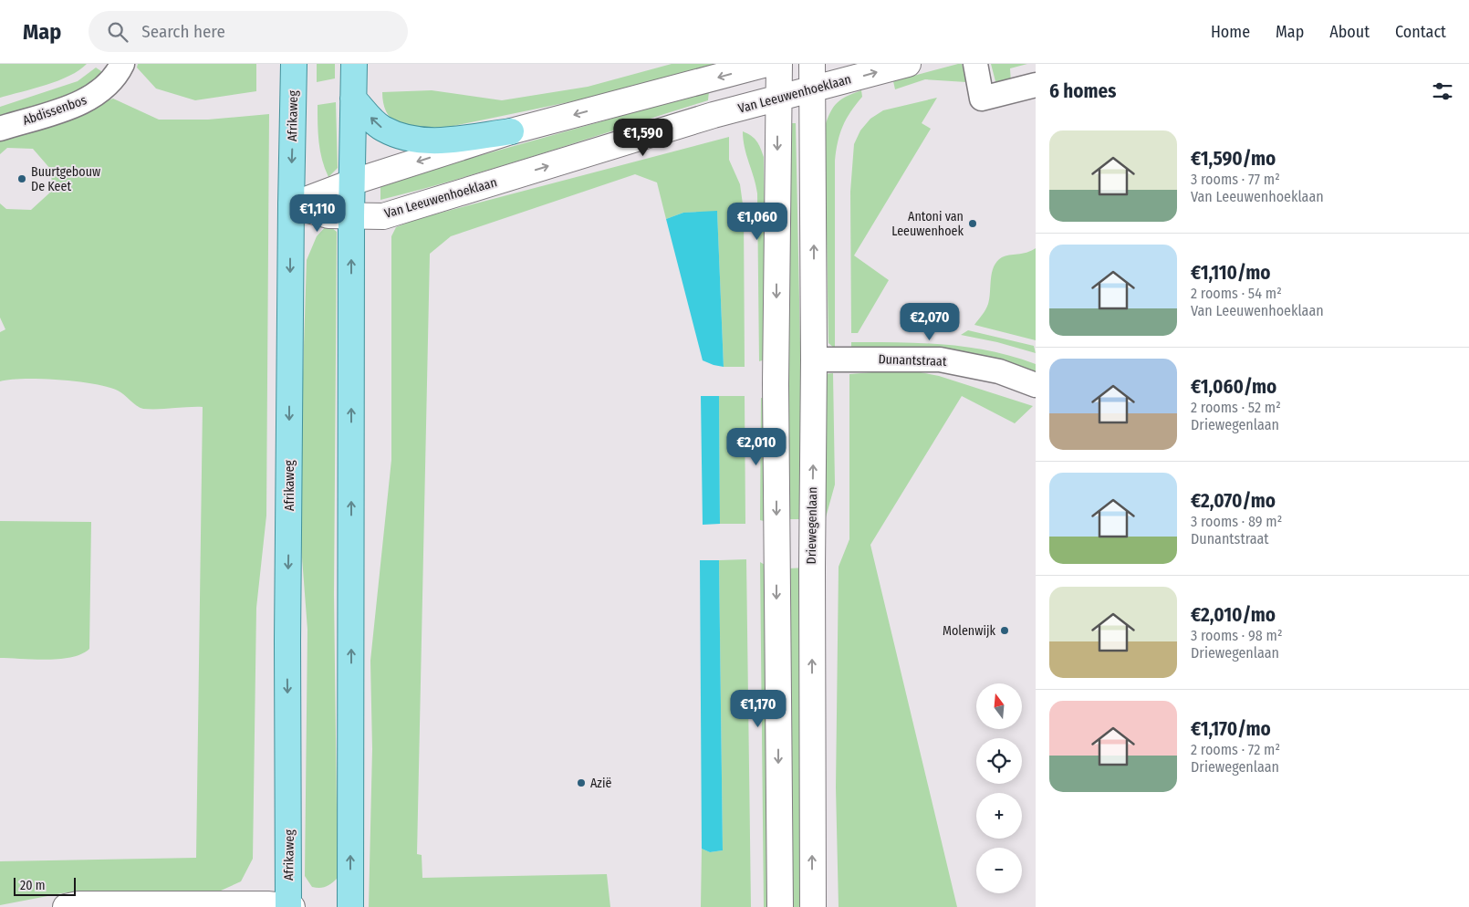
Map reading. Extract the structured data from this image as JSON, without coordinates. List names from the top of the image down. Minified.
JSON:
{"streets":{"main road":["Afrikaweg"],"street":["Van Leeuwenhoeklaan","Abdissenbos","Dunantstraat","Driewegenlaan"]},"crossings":[["Van Leeuwenhoeklaan","Afrikaweg"],["Van Leeuwenhoeklaan","Driewegenlaan"],["Dunantstraat","Driewegenlaan"]],"places":["Buurtgebouw De Keet","Antoni van Leeuwenhoek","Molenwijk","Azië"],"scale_bar":"20 m","north":"top","page":{"header":"Map","search":"Search here","nav":["Home","Map","About","Contact"],"heading":"6 homes","price":["€1,590","€1,110","€1,060","€2,070","€2,010","€1,170"],"list":[{"name":"€1,590/mo","note":"3 rooms · 77 m² · Van Leeuwenhoeklaan"},{"name":"€1,110/mo","note":"2 rooms · 54 m² · Van Leeuwenhoeklaan"},{"name":"€1,060/mo","note":"2 rooms · 52 m² · Driewegenlaan"},{"name":"€2,070/mo","note":"3 rooms · 89 m² · Dunantstraat"},{"name":"€2,010/mo","note":"3 rooms · 98 m² · Driewegenlaan"},{"name":"€1,170/mo","note":"2 rooms · 72 m² · Driewegenlaan"}],"map_buttons":["+","−"],"scale":"20 m"}}
